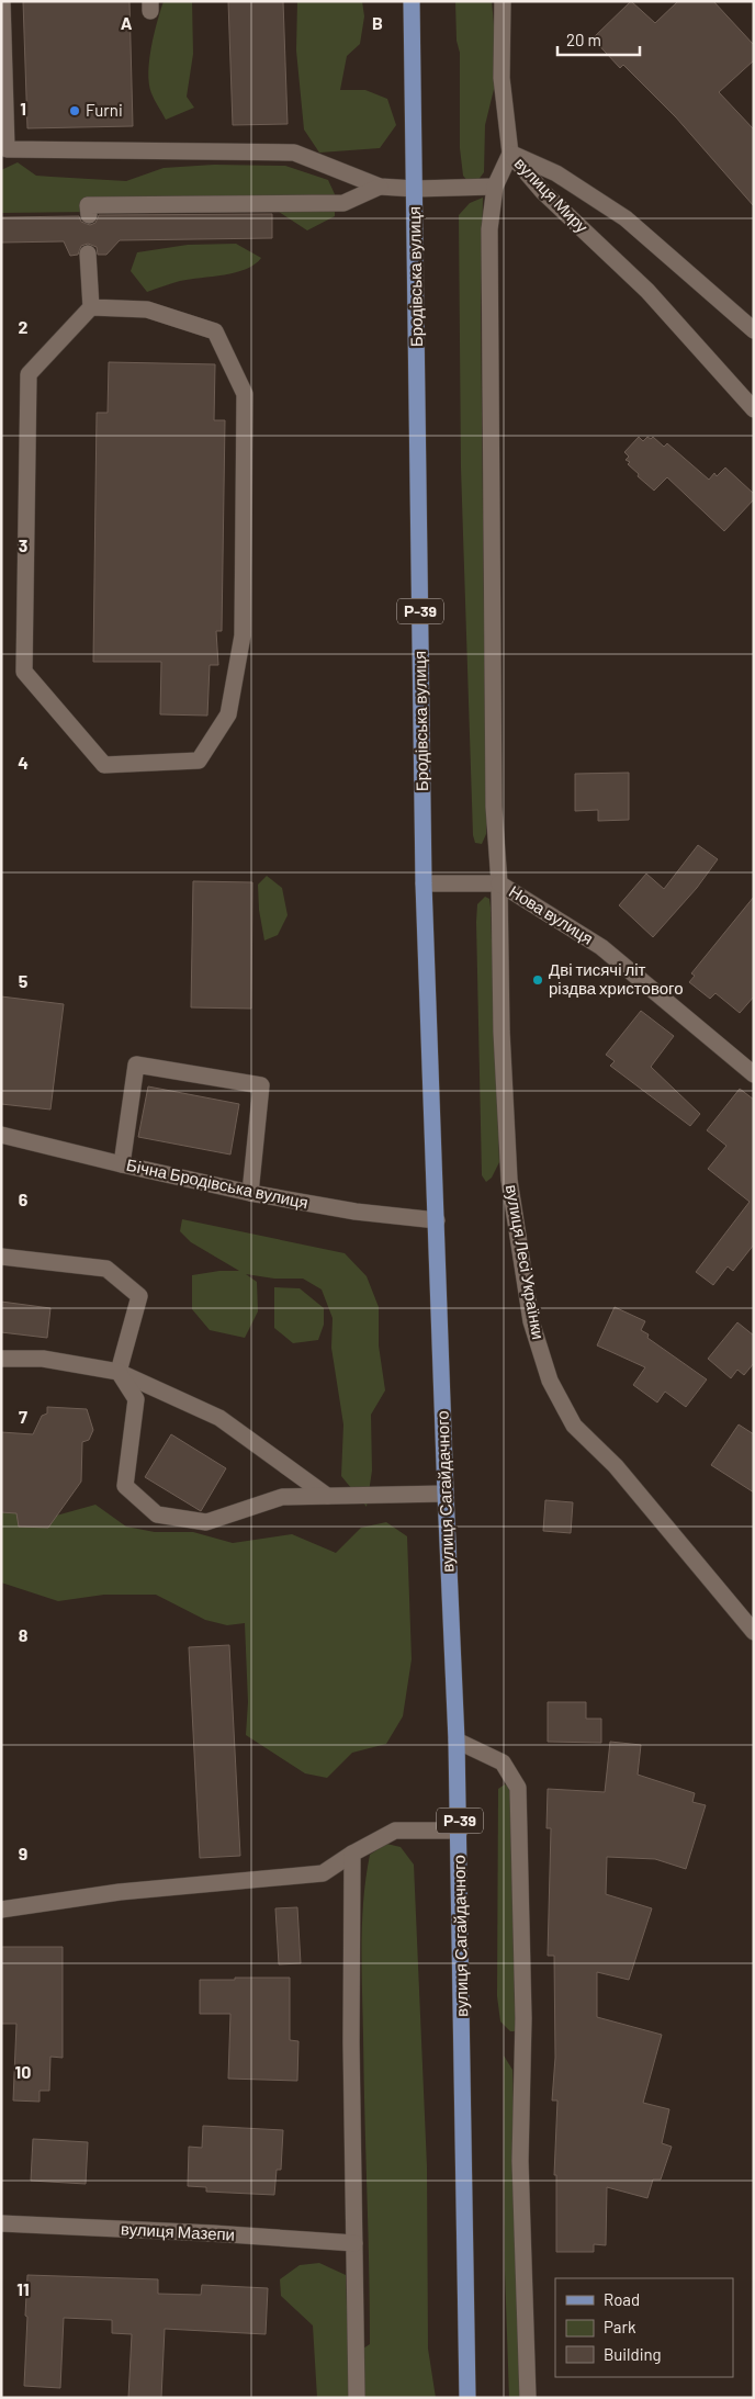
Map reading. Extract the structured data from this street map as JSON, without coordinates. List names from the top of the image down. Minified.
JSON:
{"streets":{"main road":["Бродівська вулиця","Р-39","вулиця Сагайдачного"],"street":["вулиця Миру","Нова вулиця","Бічна Бродівська вулиця","вулиця Лесі Українки","вулиця Мазепи"]},"crossings":[["вулиця Миру","вулиця Лесі Українки"],["Бродівська вулиця","Бічна Бродівська вулиця"],["Бродівська вулиця","вулиця Сагайдачного"],["Нова вулиця","вулиця Лесі Українки"]],"places":["Furni","Дві тисячі літ різдва христового"],"legend":["Road","Park","Building"],"scale_bar":"20 m","grid":{"columns":["A","B"],"rows":["1","2","3","4","5","6","7","8","9","10","11"]}}
